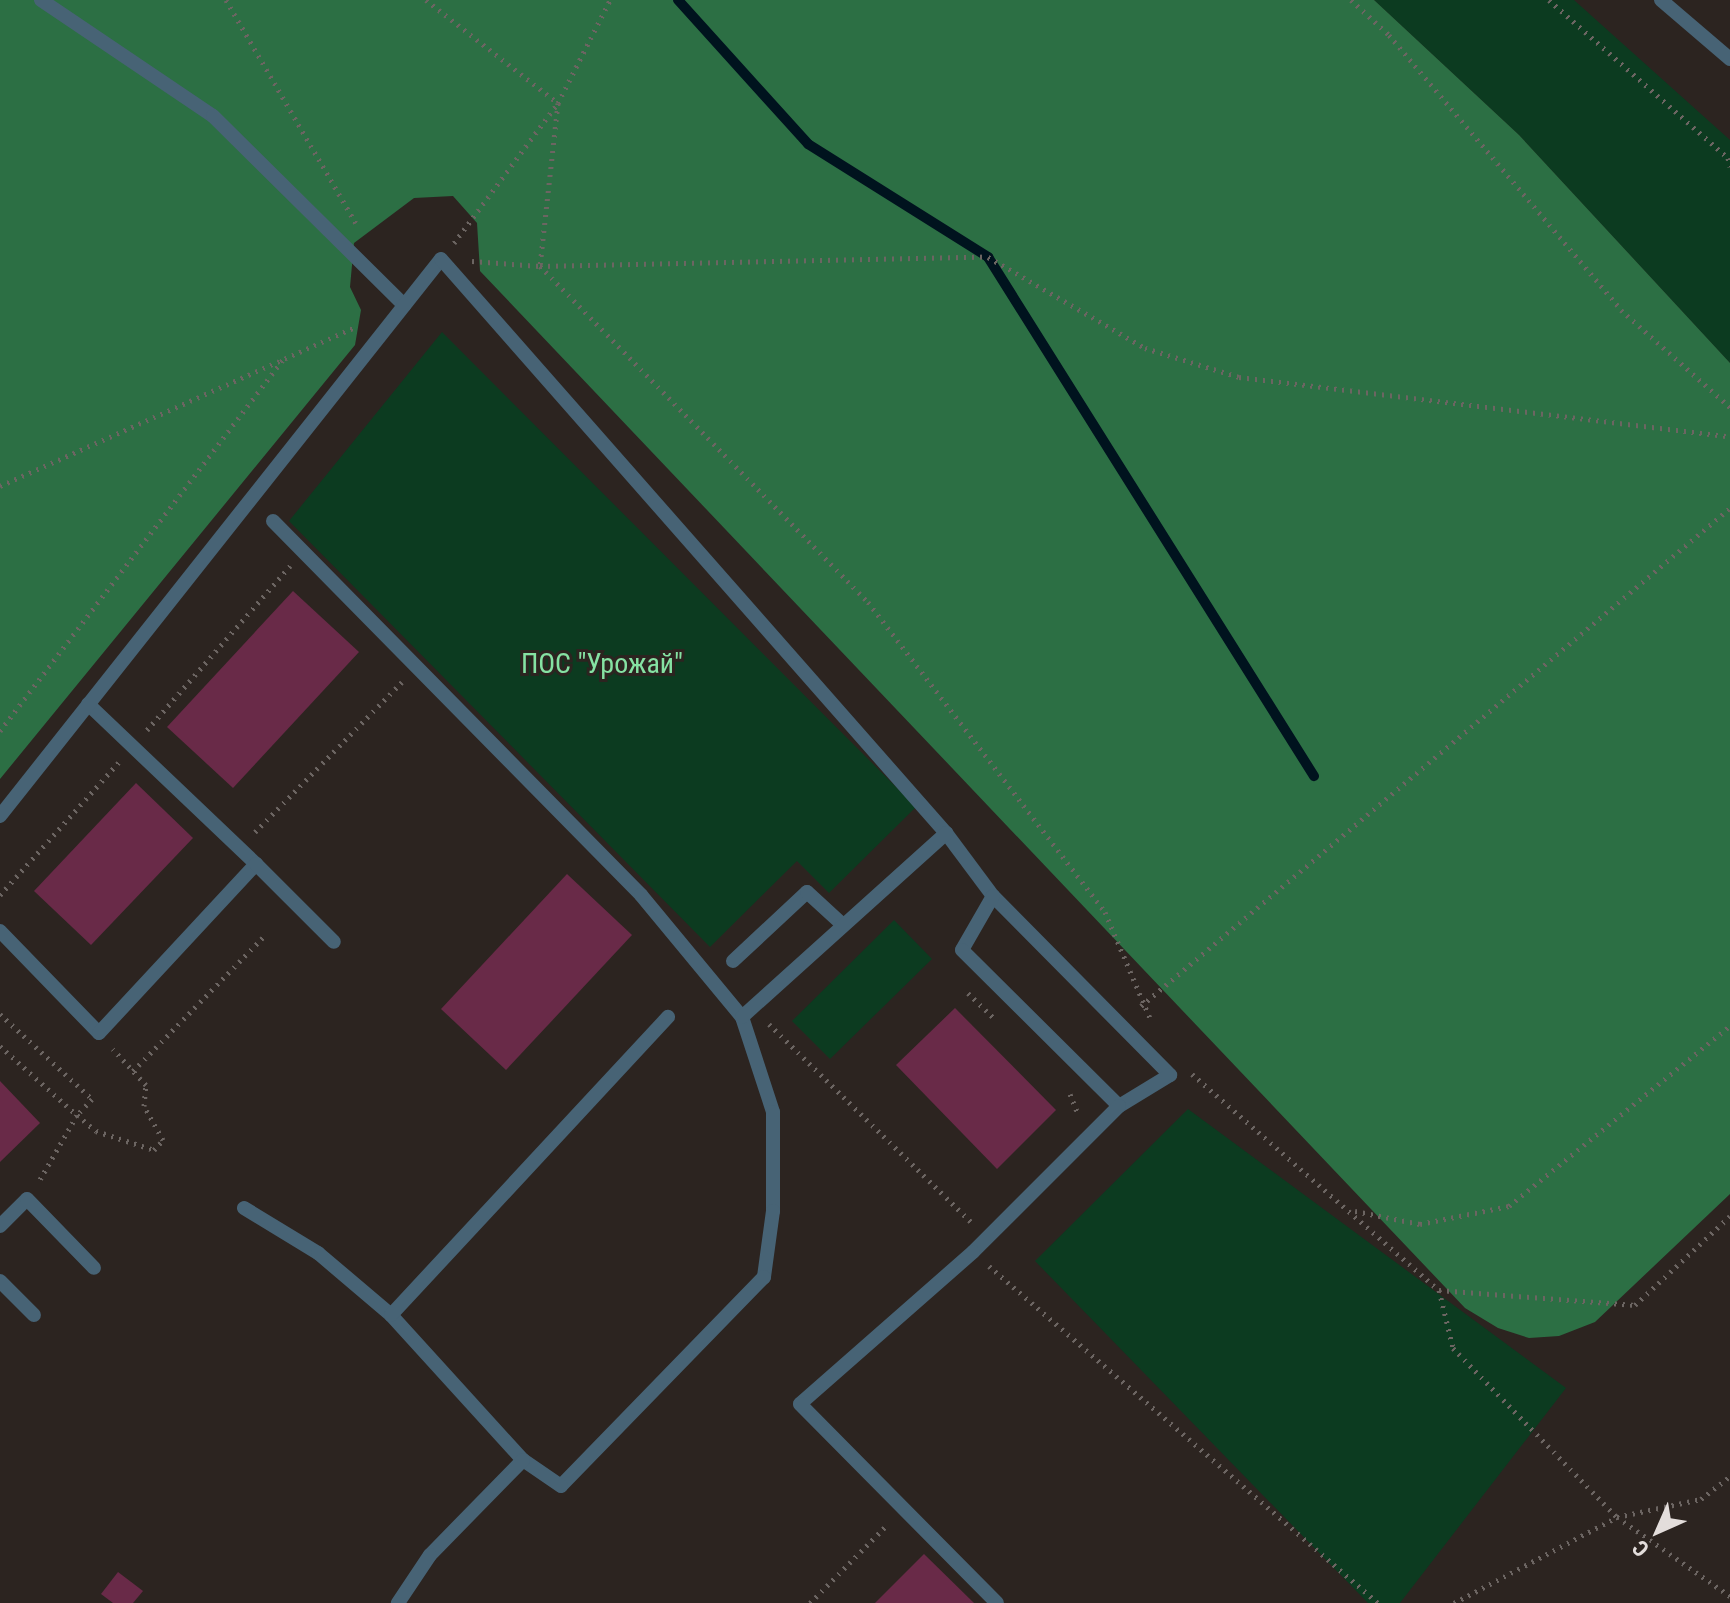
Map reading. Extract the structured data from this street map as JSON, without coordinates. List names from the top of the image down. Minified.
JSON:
{"parks":["ПОС \"Урожай\""],"north":"bottom left"}
